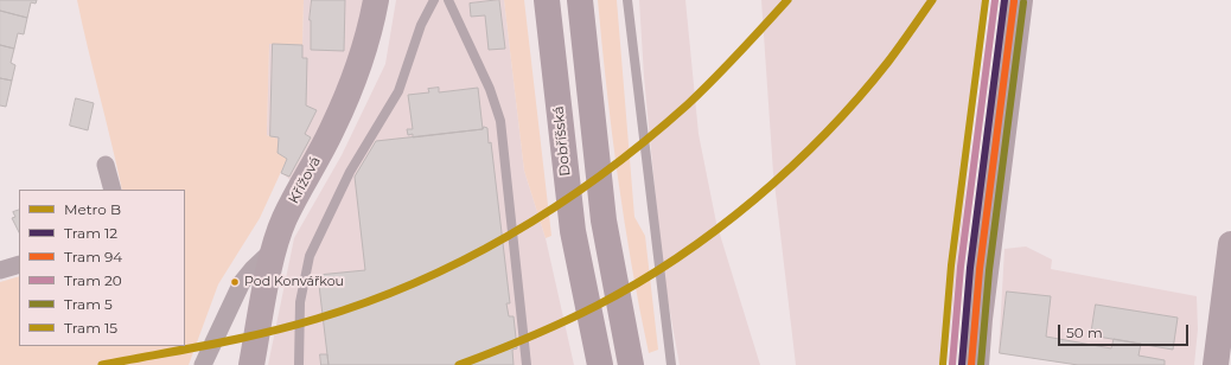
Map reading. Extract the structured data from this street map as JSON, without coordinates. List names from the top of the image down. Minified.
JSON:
{"streets":{"highway":["Dobříšská"],"street":["Křížová"]},"places":["Pod Konvářkou"],"lines":["metro line B","tram line 12","tram line 20","tram line 15","tram line 94","tram line 5"],"legend":["Metro B","Tram 12","Tram 94","Tram 20","Tram 5","Tram 15"],"scale_bar":"50 m"}
